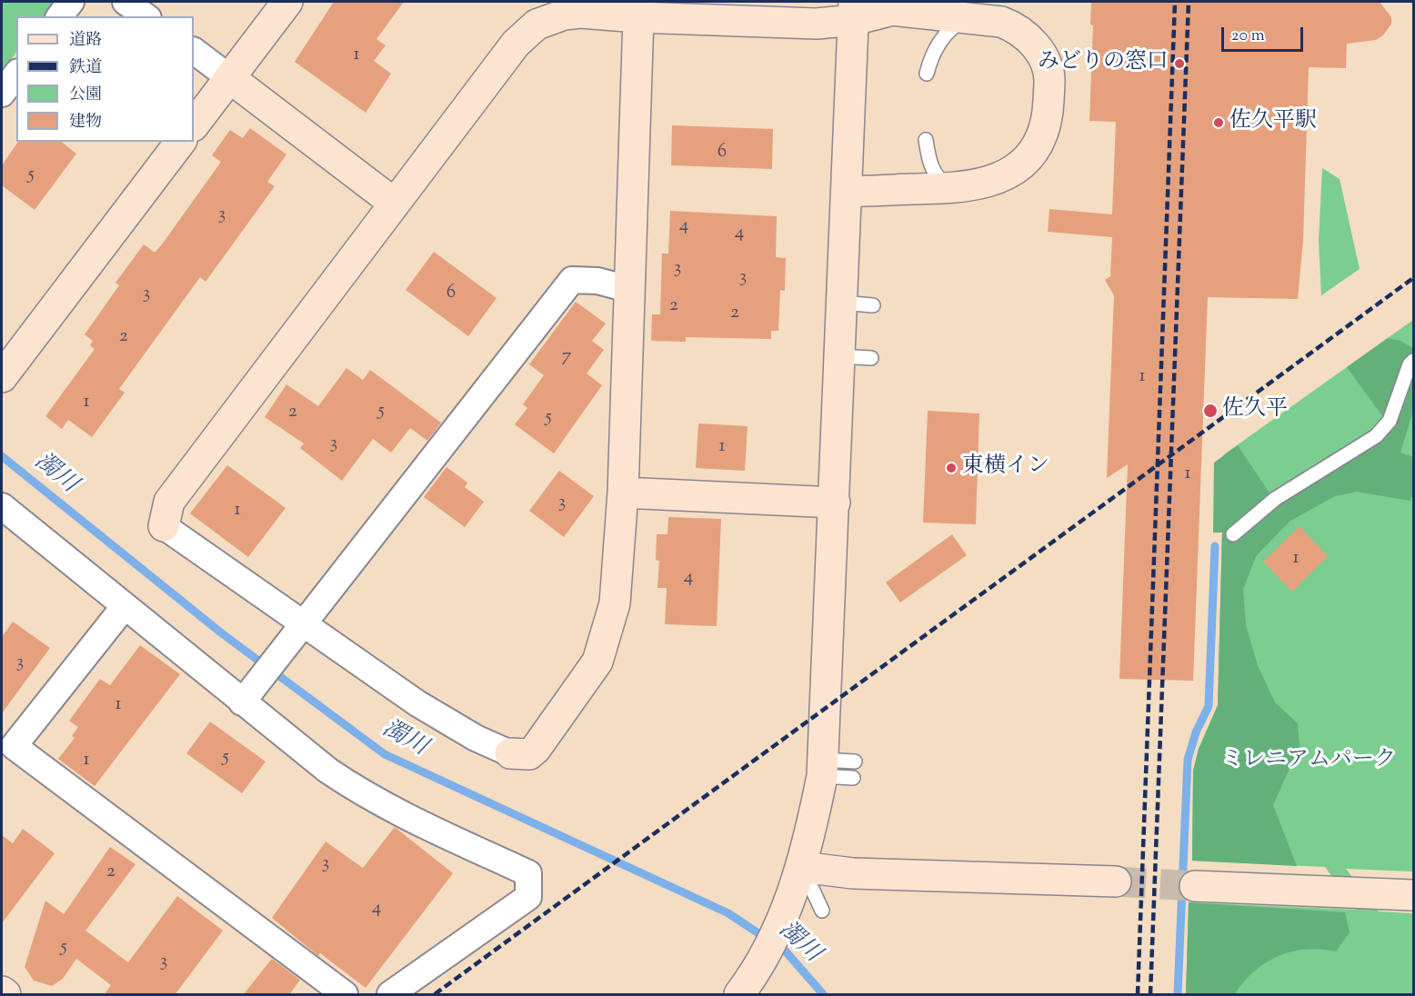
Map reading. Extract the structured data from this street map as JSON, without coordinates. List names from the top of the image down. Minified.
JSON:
{"water":["濁川"],"parks":["ミレニアムパーク"],"places":["みどりの窓口","佐久平駅","佐久平","東横イン"],"house_numbers":["1","6","5","3","4","4","3","3","6","3","2","2","2","7","1","1","5","2","5","3","1","1","3","1","1","4","3","1","5","1","3","2","4","5","3"],"legend":["道路","鉄道","公園","建物"],"scale_bar":"20 m"}
